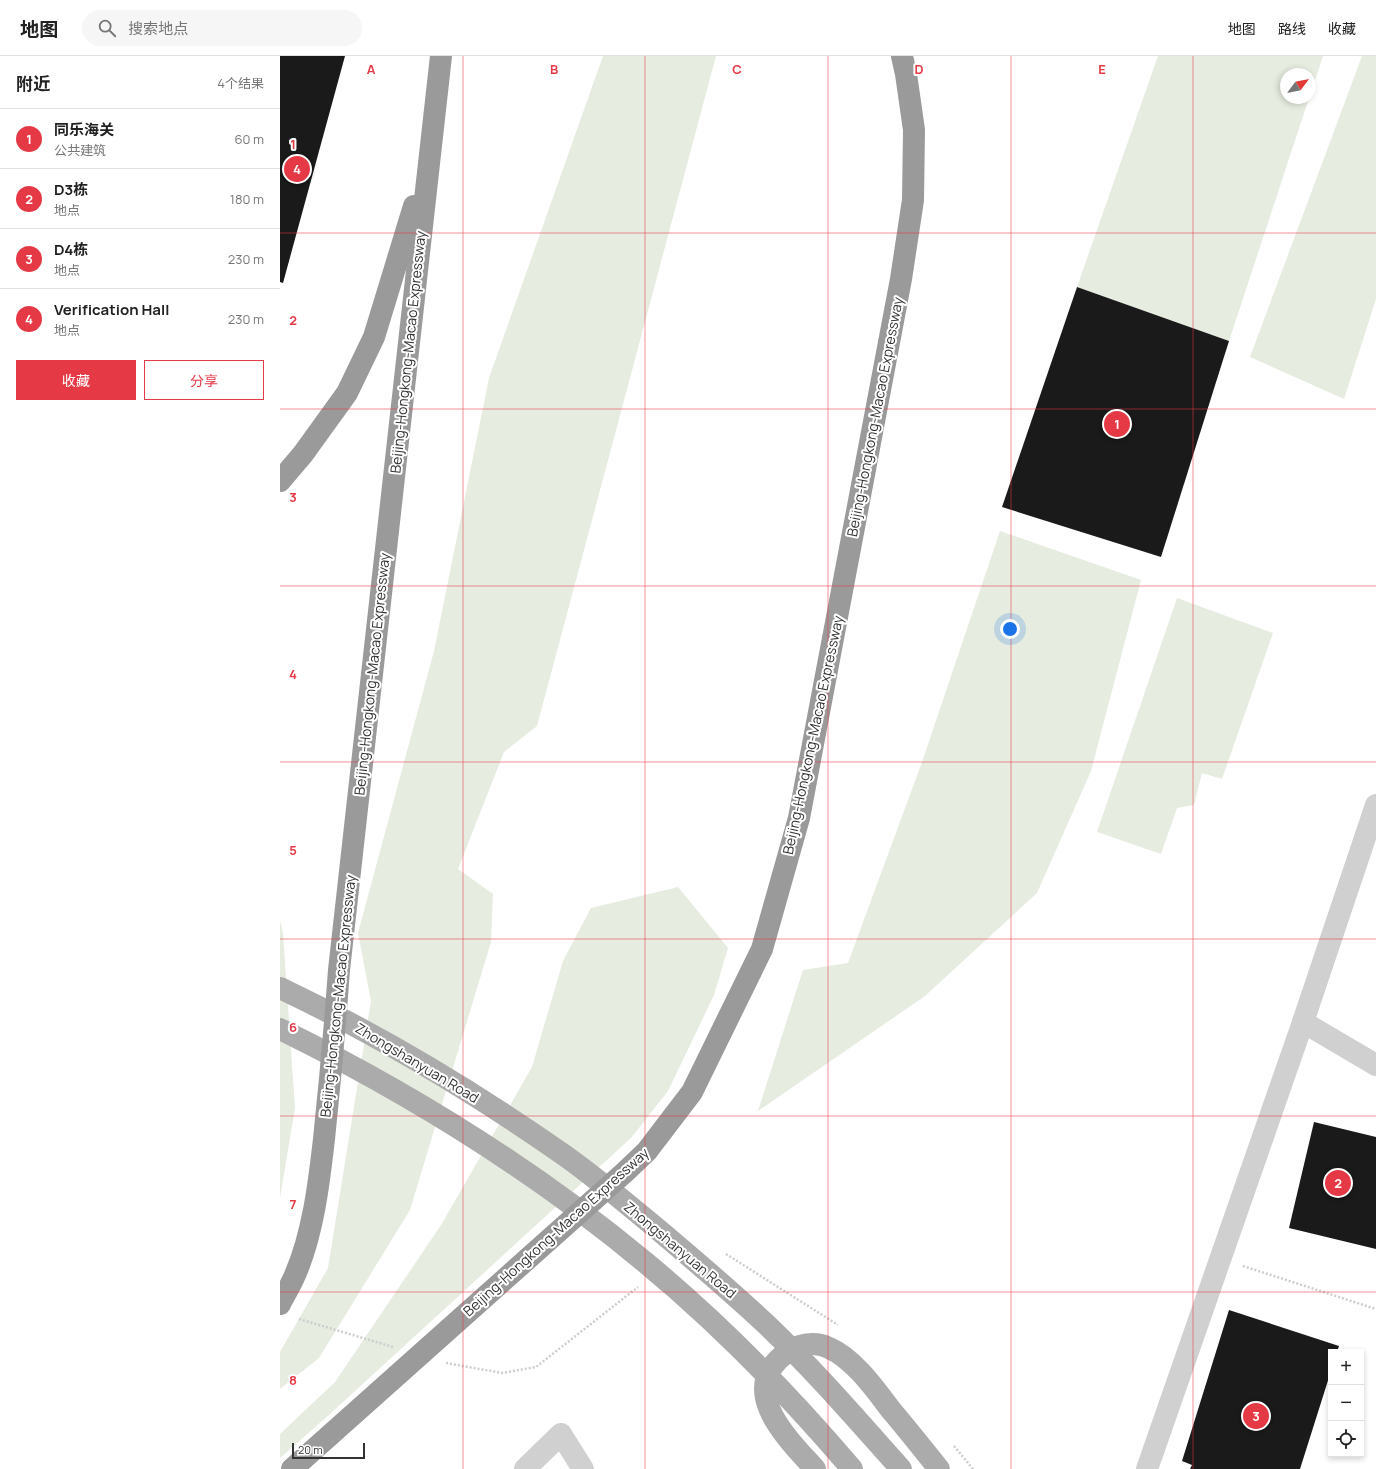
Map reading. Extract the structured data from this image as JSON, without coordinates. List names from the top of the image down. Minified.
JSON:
{"streets":{"highway":["Beijing-Hongkong-Macao Expressway"],"main road":["Zhongshanyuan Road"]},"scale_bar":"20 m","north":"top right","page":{"header":"地图","search":"搜索地点","nav":["地图","路线","收藏"],"heading":["附近","4个结果"],"list":[{"mark":"1","name":"同乐海关","note":"公共建筑","value":"60 m"},{"mark":"2","name":"D3栋","note":"地点","value":"180 m"},{"mark":"3","name":"D4栋","note":"地点","value":"230 m"},{"mark":"4","name":"Verification Hall","note":"地点","value":"230 m"}],"pins":["4","1","2","3"],"buttons":["收藏","分享"],"map_buttons":["+","−"],"scale":"20 m"},"grid":{"columns":["A","B","C","D","E"],"rows":["1","2","3","4","5","6","7","8"]}}
